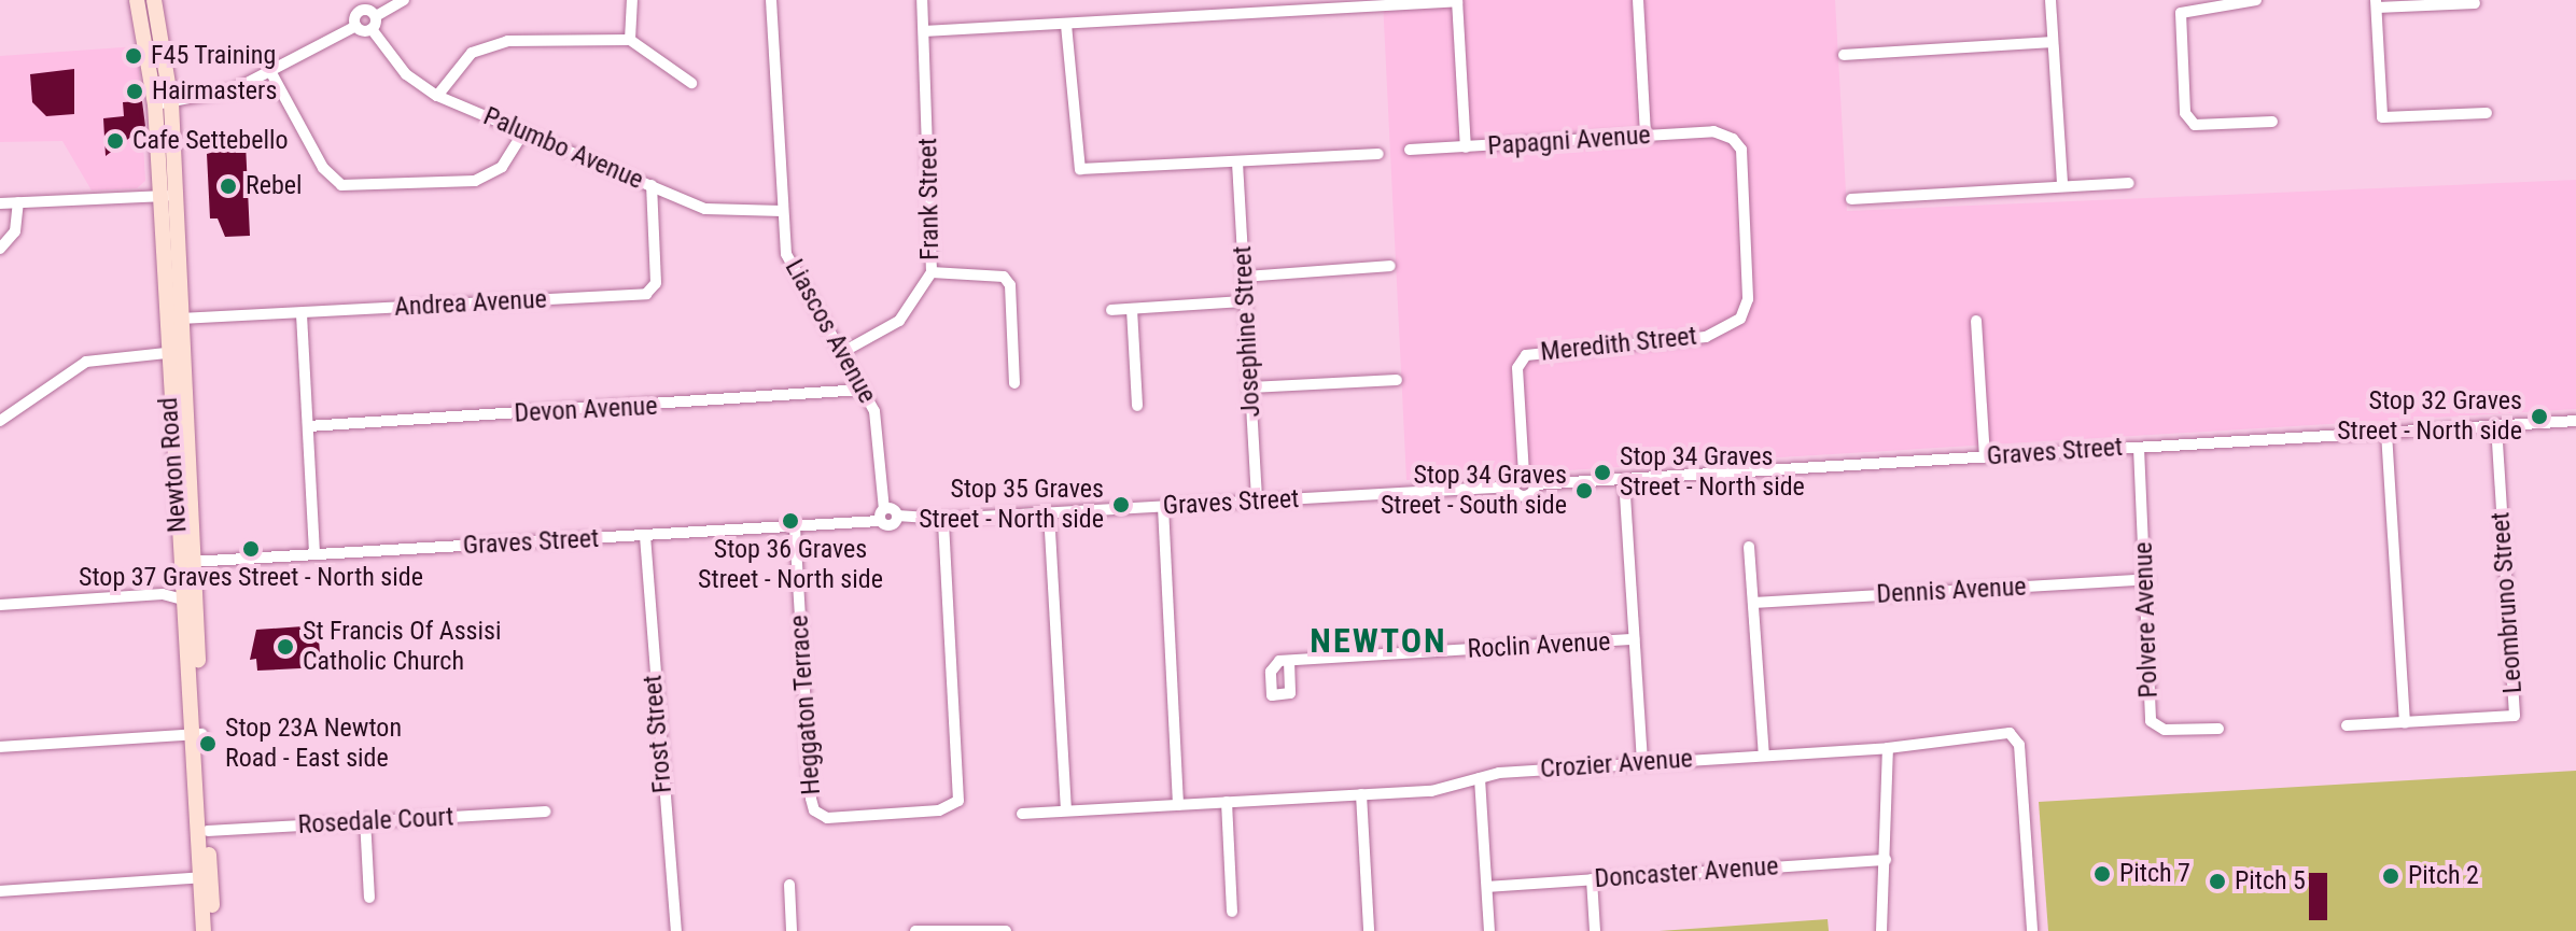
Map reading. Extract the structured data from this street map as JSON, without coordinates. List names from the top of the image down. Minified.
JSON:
{"streets":{"main road":["Newton Road"],"street":["Papagni Avenue","Palumbo Avenue","Frank Street","Andrea Avenue","Liascos Avenue","Josephine Street","Meredith Street","Devon Avenue","Graves Street","Dennis Avenue","Leombruno Street","Polvere Avenue","Roclin Avenue","Heggaton Terrace","Frost Street","Crozier Avenue","Rosedale Court","Doncaster Avenue"]},"crossings":[["Papagni Avenue","Meredith Street"],["Palumbo Avenue","Andrea Avenue"],["Palumbo Avenue","Liascos Avenue"],["Frank Street","Liascos Avenue"],["Andrea Avenue","Newton Road"],["Liascos Avenue","Devon Avenue"],["Liascos Avenue","Graves Street"],["Josephine Street","Graves Street"],["Graves Street","Newton Road"],["Graves Street","Leombruno Street"],["Graves Street","Polvere Avenue"],["Graves Street","Heggaton Terrace"],["Graves Street","Frost Street"],["Newton Road","Rosedale Court"],["Dennis Avenue","Polvere Avenue"]],"districts":["NEWTON"],"places":["F45 Training","Hairmasters","Cafe Settebello","Rebel","Stop 32 Graves Street - North side","Stop 34 Graves Street - North side","Stop 34 Graves Street - South side","Stop 35 Graves Street - North side","Stop 36 Graves Street - North side","Stop 37 Graves Street - North side","St Francis Of Assisi Catholic Church","Stop 23A Newton Road - East side","Pitch 7","Pitch 2","Pitch 5"]}
